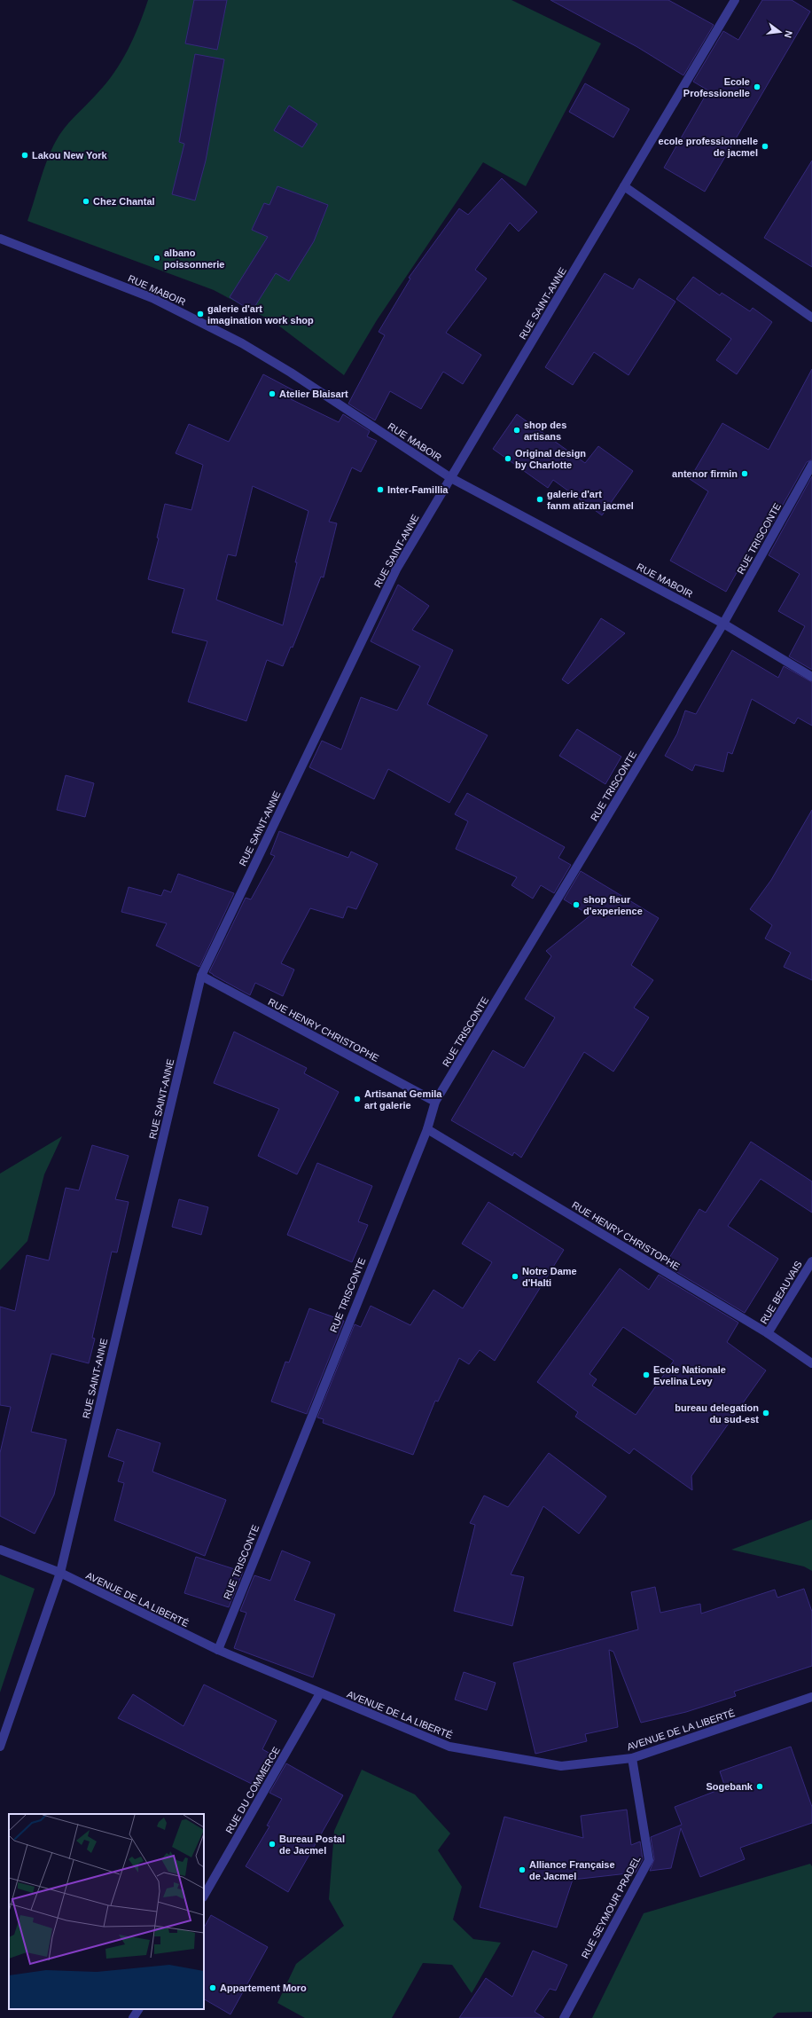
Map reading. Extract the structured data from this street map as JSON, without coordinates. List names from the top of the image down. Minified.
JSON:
{"streets":{"street":["RUE MABOIR","RUE SAINT-ANNE","RUE TRISCONTE","RUE HENRY CHRISTOPHE","RUE BEAUVAIS","AVENUE DE LA LIBERTÉ","RUE DU COMMERCE","RUE SEYMOUR PRADEL"]},"crossings":[["RUE MABOIR","RUE SAINT-ANNE"],["RUE MABOIR","RUE TRISCONTE"],["RUE SAINT-ANNE","RUE HENRY CHRISTOPHE"],["RUE SAINT-ANNE","AVENUE DE LA LIBERTÉ"],["RUE TRISCONTE","RUE HENRY CHRISTOPHE"],["RUE TRISCONTE","AVENUE DE LA LIBERTÉ"],["RUE HENRY CHRISTOPHE","RUE BEAUVAIS"],["AVENUE DE LA LIBERTÉ","RUE DU COMMERCE"],["AVENUE DE LA LIBERTÉ","RUE SEYMOUR PRADEL"]],"places":["Ecole Professionelle","ecole professionnelle de jacmel","Lakou New York","Chez Chantal","albano poissonnerie","galerie d'art imagination work shop","Atelier Blaisart","shop des artisans","Original design by Charlotte","antenor firmin","Inter-Famillia","galerie d'art fanm atizan jacmel","shop fleur d'experience","Artisanat Gemila art galerie","Notre Dame d'HaIti","Ecole Nationale Evelina Levy","bureau delegation du sud-est","Sogebank","Bureau Postal de Jacmel","Alliance Française de Jacmel","Appartement Moro"],"north":"right"}
